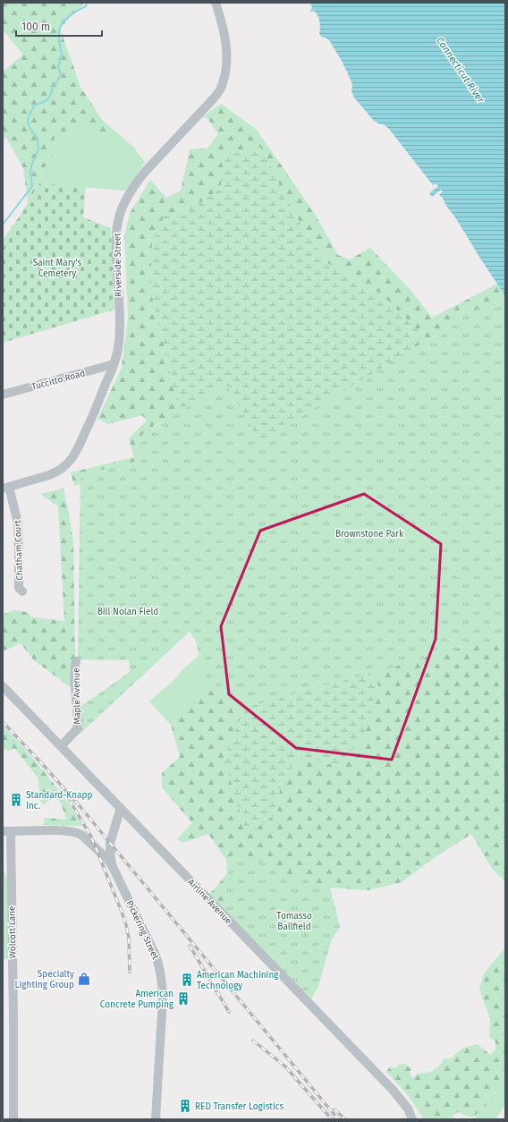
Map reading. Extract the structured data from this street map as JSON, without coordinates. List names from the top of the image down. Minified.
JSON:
{"streets":{"street":["Riverside Street","Tuccitto Road","Chatham Court","Maple Avenue","Airline Avenue","Pickering Street","Wolcott Lane"]},"crossings":[["Riverside Street","Tuccitto Road"],["Riverside Street","Chatham Court"],["Maple Avenue","Airline Avenue"],["Pickering Street","Wolcott Lane"]],"water":["Connecticut River"],"parks":["Saint Mary's Cemetery","Brownstone Park","Bill Nolan Field","Tomasso Ballfield"],"places":{"building":["Standard-Knapp Inc.","American Machining Technology","American Concrete Pumping","RED Transfer Logistics"],"shop":["Specialty Lighting Group"]},"scale_bar":"100 m"}
